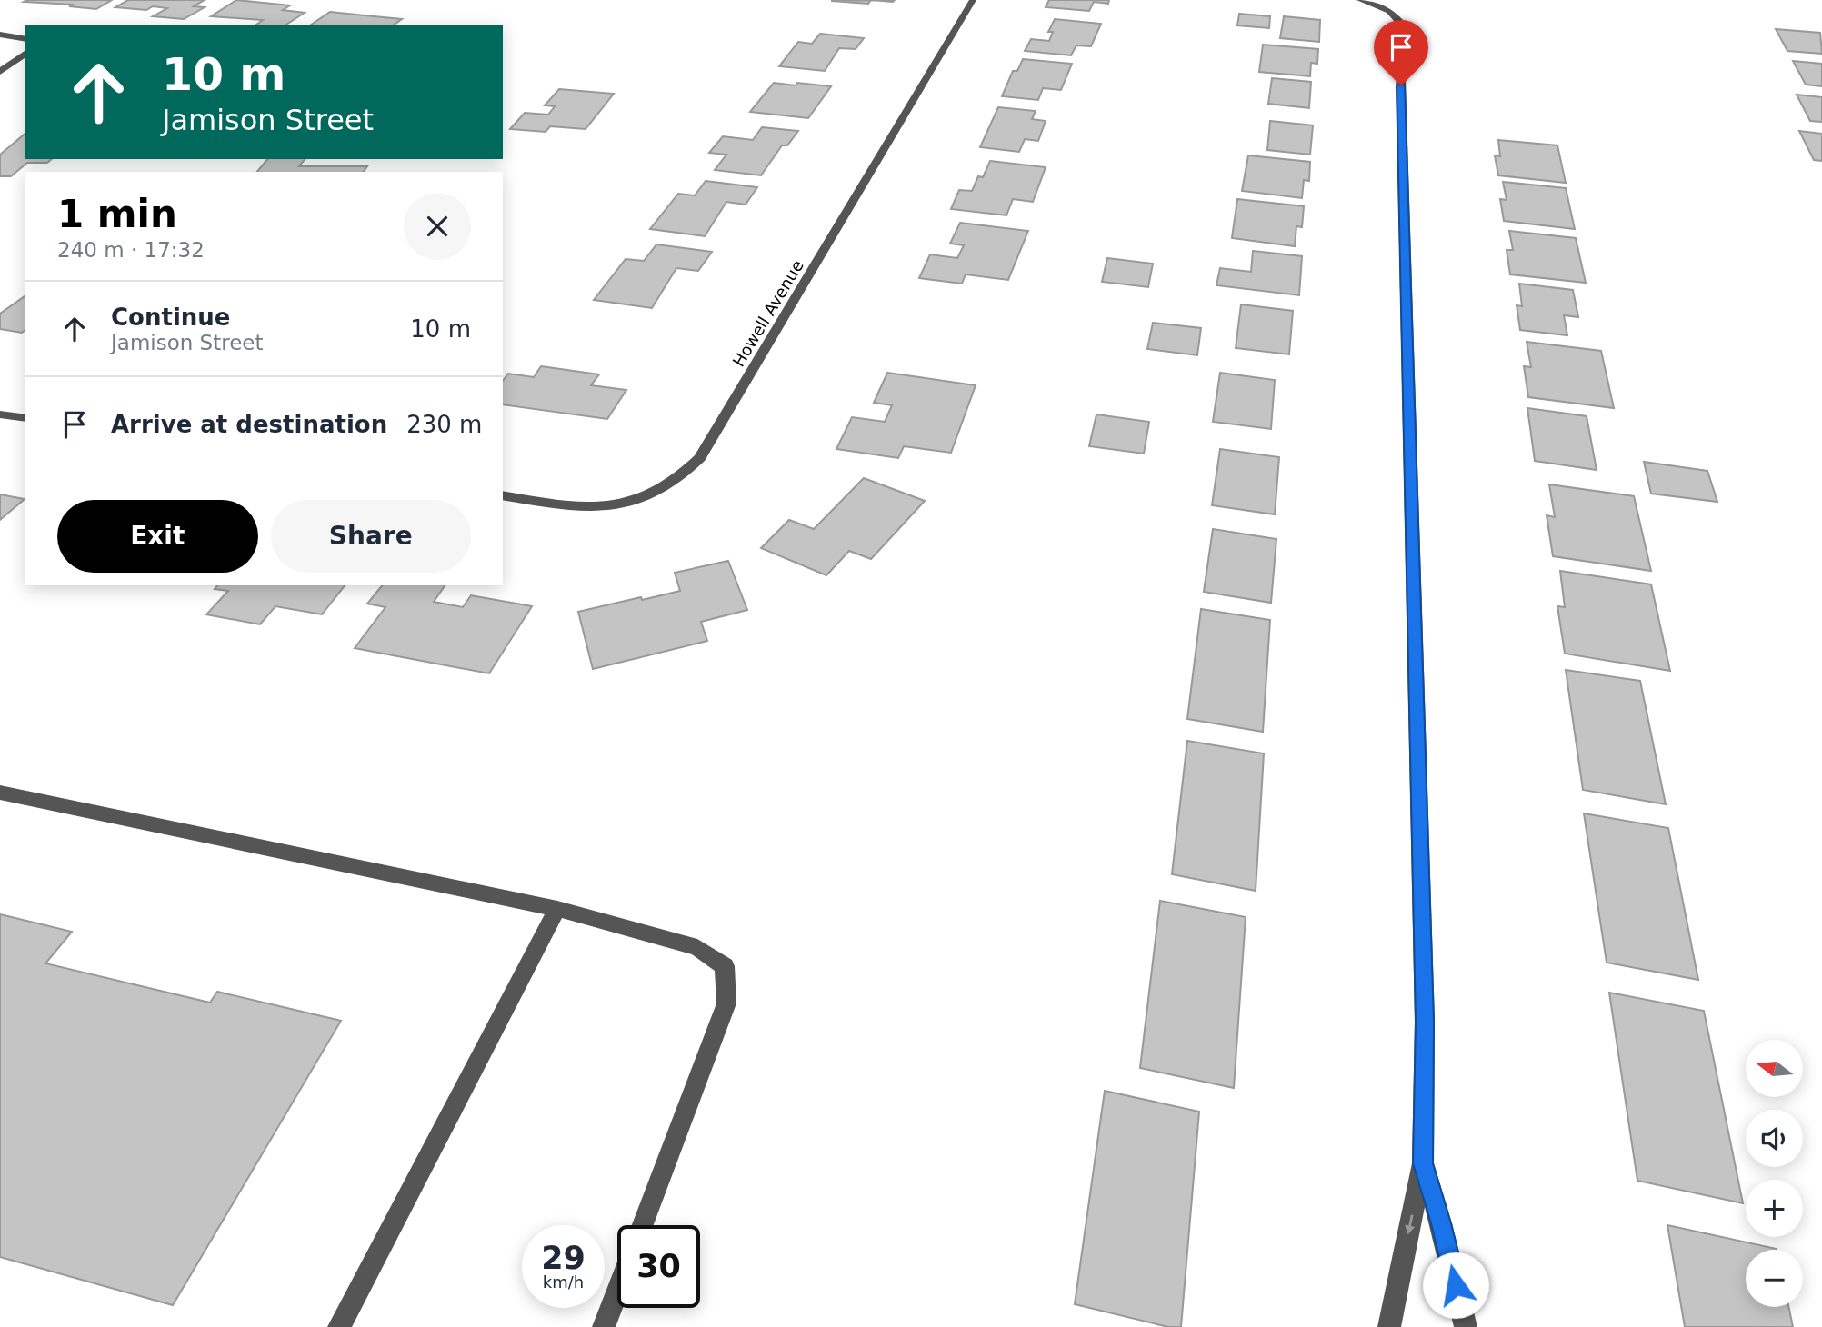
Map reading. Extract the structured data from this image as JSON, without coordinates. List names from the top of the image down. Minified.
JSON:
{"streets":{"street":["Howell Avenue"]},"north":"left","page":{"turn":["10 m","Jamison Street"],"heading":["1 min","240 m · 17:32"],"list":[{"name":"Continue","note":"Jamison Street","value":"10 m"},{"name":"Arrive at destination","value":"230 m"}],"buttons":["Exit","Share"],"map_buttons":["+","−"],"speed":"29 km/h","limit":"30"}}
